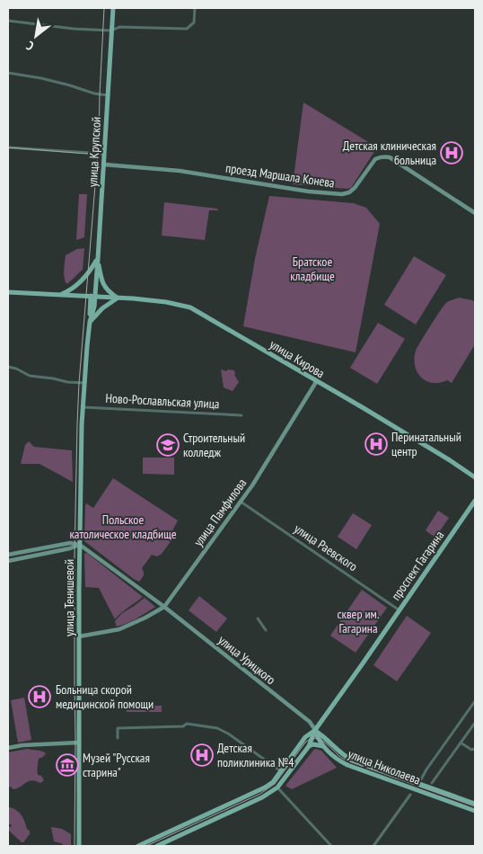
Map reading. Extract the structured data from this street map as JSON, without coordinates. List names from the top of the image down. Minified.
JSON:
{"streets":{"main road":["улица Крупской","улица Кирова","проспект Гагарина","улица Тенишевой","улица Николаева"],"street":["проезд Маршала Конева","Ново-Рославльская улица","улица Памфилова","улица Раевского","улица Урицкого"]},"crossings":[["улица Крупской","проезд Маршала Конева"],["улица Крупской","улица Кирова"],["улица Крупской","улица Тенишевой"],["улица Кирова","улица Памфилова"],["улица Кирова","улица Тенишевой"],["Ново-Рославльская улица","улица Тенишевой"],["улица Памфилова","улица Раевского"],["улица Памфилова","улица Урицкого"],["улица Раевского","проспект Гагарина"],["проспект Гагарина","улица Урицкого"],["проспект Гагарина","улица Николаева"],["улица Тенишевой","улица Урицкого"],["улица Урицкого","улица Николаева"]],"parks":["Братское кладбище","Польское католическое кладбище","сквер им. Гагарина"],"places":{"hospital":["Детская клиническая больница","Перинатальный центр","Больница скорой медицинской помощи","Детская поликлиника №4"],"school or university":["Строительный колледж"],"museum":["Музей \"Русская старина\""]},"north":"bottom left"}
